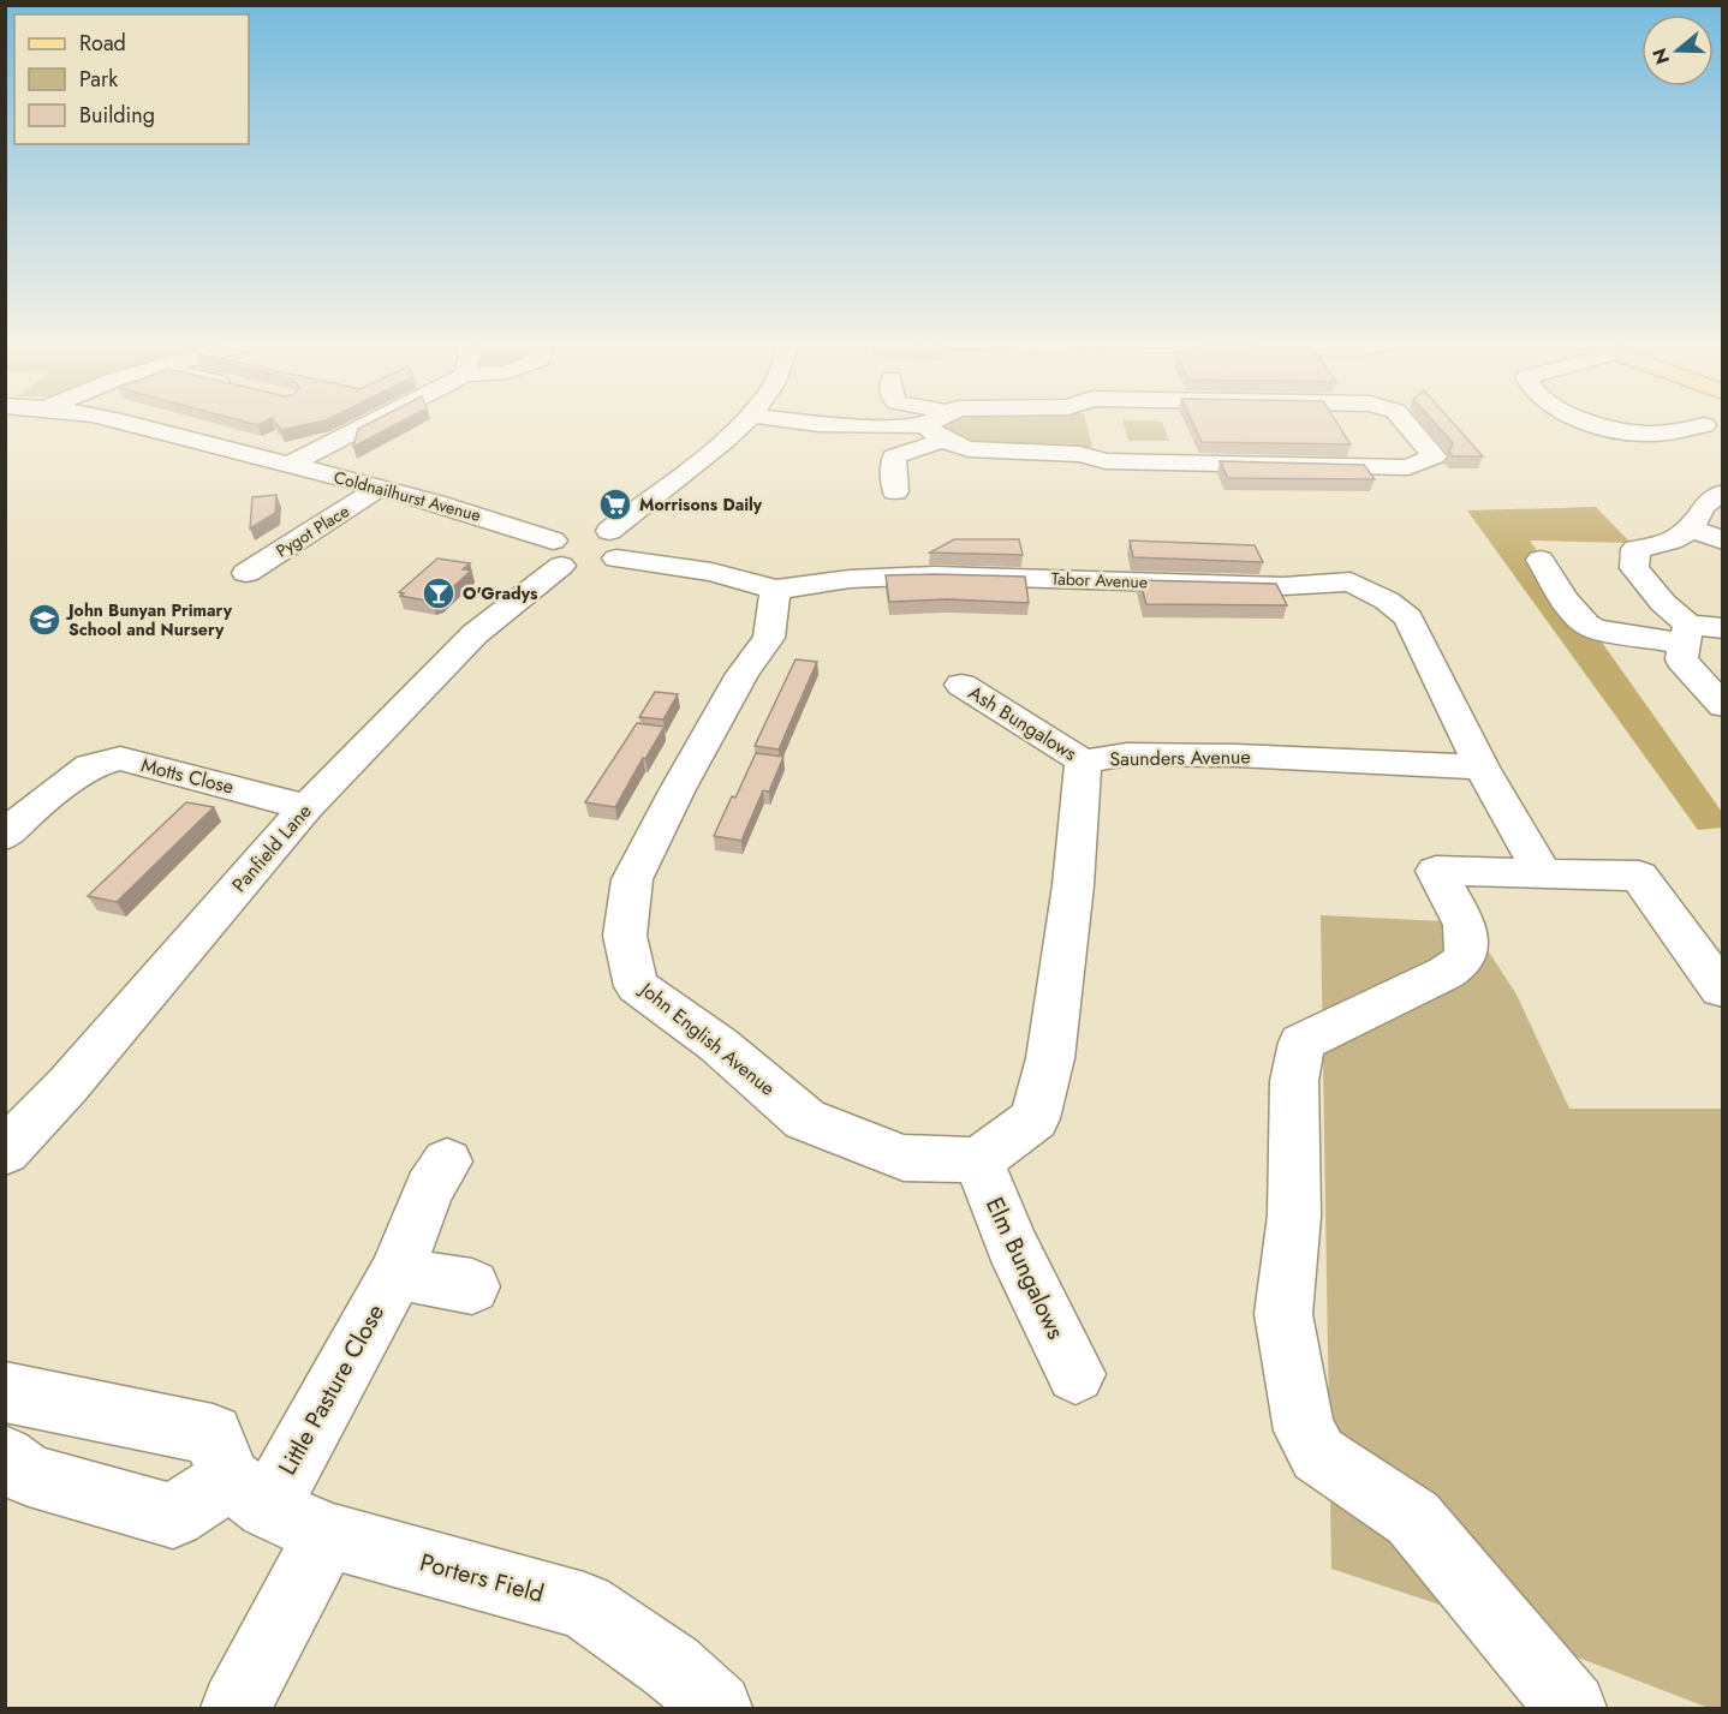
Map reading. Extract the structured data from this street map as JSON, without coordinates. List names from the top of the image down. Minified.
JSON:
{"streets":{"street":["Coldnailhurst Avenue","Pygot Place","Tabor Avenue","Ash Bungalows","Saunders Avenue","Motts Close","Panfield Lane","John English Avenue","Elm Bungalows","Little Pasture Close","Porters Field"]},"crossings":[["Coldnailhurst Avenue","Pygot Place"],["Coldnailhurst Avenue","Tabor Avenue"],["Coldnailhurst Avenue","Panfield Lane"],["Tabor Avenue","John English Avenue"],["Ash Bungalows","Saunders Avenue"],["Saunders Avenue","John English Avenue"],["Saunders Avenue","Elm Bungalows"],["Motts Close","Panfield Lane"],["John English Avenue","Elm Bungalows"],["Little Pasture Close","Porters Field"]],"places":{"supermarket":["Morrisons Daily"],"bar":["O'Gradys"],"school or university":["John Bunyan Primary School and Nursery"]},"legend":["Road","Park","Building"],"north":"left"}
